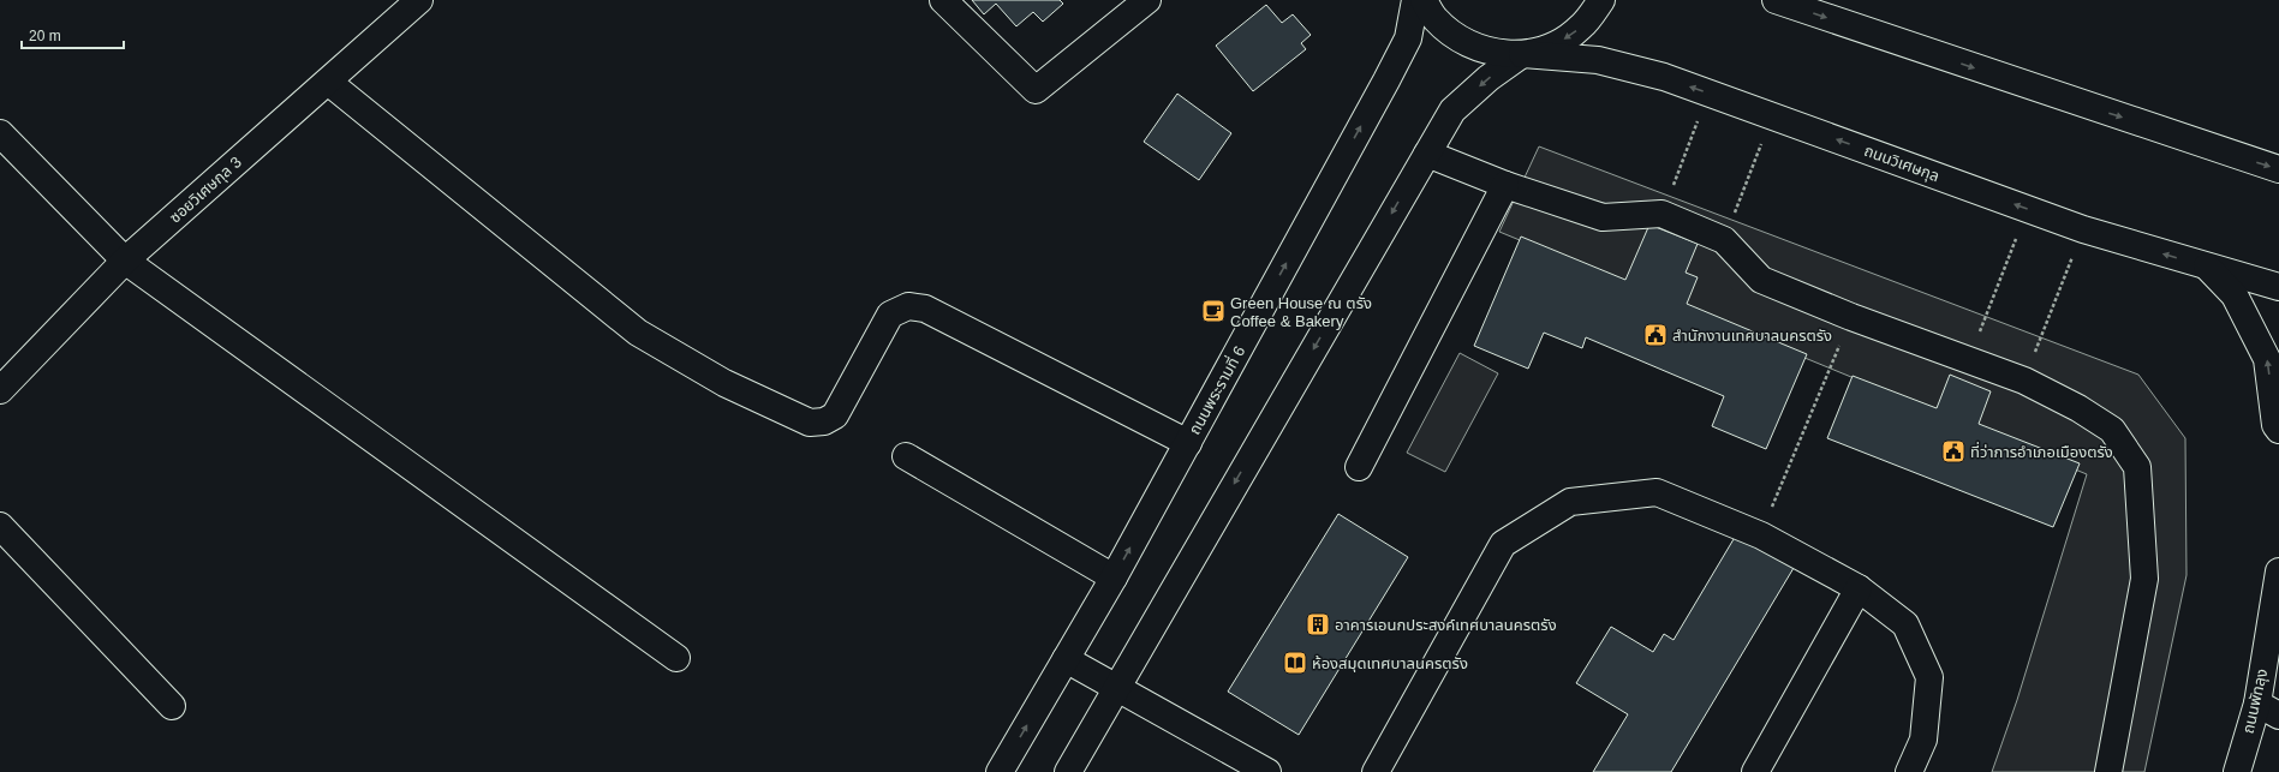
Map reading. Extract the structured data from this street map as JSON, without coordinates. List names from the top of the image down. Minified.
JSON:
{"streets":{"street":["ถนนวิเศษกุล","ซอยวิเศษกุล 3","ถนนพระรามที่ 6","ถนนพัทลุง"]},"places":{"cafe":["Green House ณ ตรัง Coffee & Bakery"],"public building":["สำนักงานเทศบาลนครตรัง","ที่ว่าการอำเภอเมืองตรัง"],"building":["อาคารเอนกประสงค์เทศบาลนครตรัง"],"library":["ห้องสมุดเทศบาลนครตรัง"]},"scale_bar":"20 m"}
